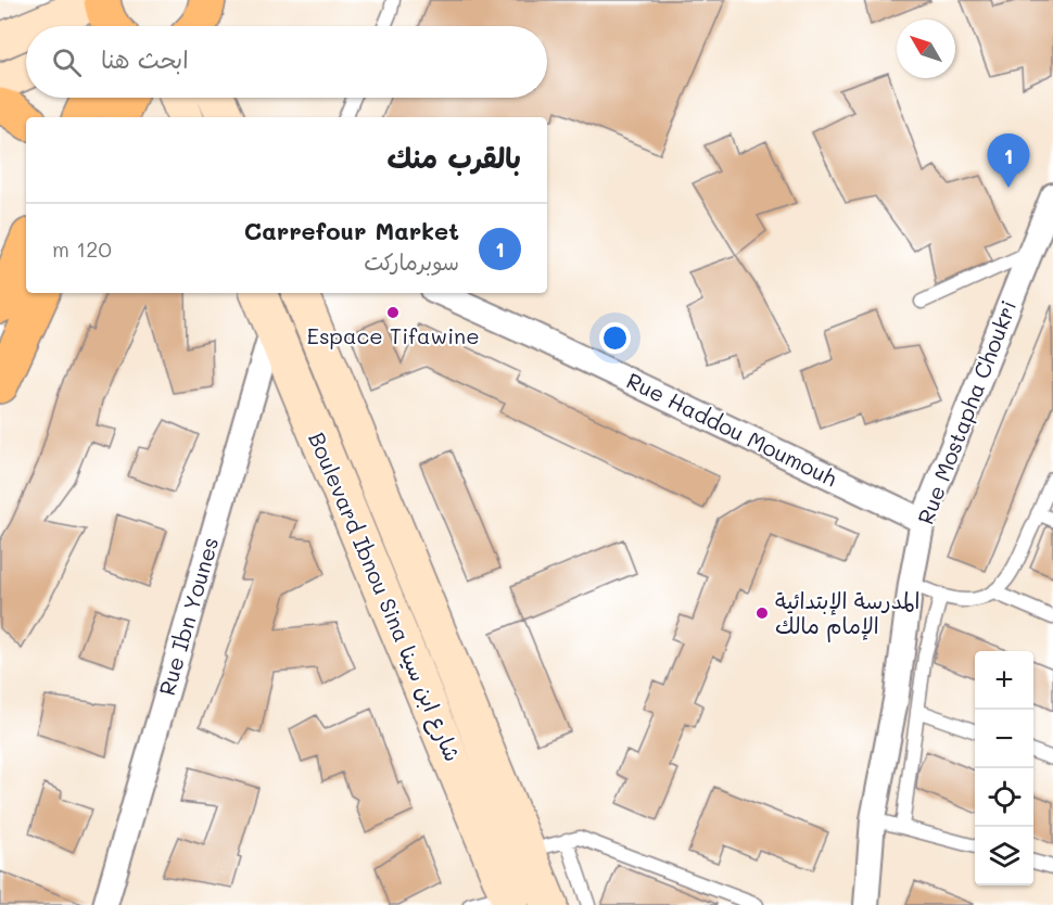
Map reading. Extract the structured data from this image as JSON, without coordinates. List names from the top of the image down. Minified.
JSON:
{"streets":{"main road":["Boulevard Ibnou Sina شارع ابن سينا"],"street":["Rue Mostapha Choukri","Rue Haddou Moumouh","Rue Ibn Younes"]},"crossings":[["Rue Mostapha Choukri","Rue Haddou Moumouh"],["Boulevard Ibnou Sina شارع ابن سينا","Rue Ibn Younes"]],"places":["Espace Tifawine","المدرسة الإبتدائية الإمام مالك"],"north":"top left","page":{"search":"ابحث هنا","heading":"بالقرب منك","pins":"1","list":[{"mark":"1","name":"Carrefour Market","note":"سوبرماركت","value":"120 m"}],"map_buttons":["+","−"]}}
